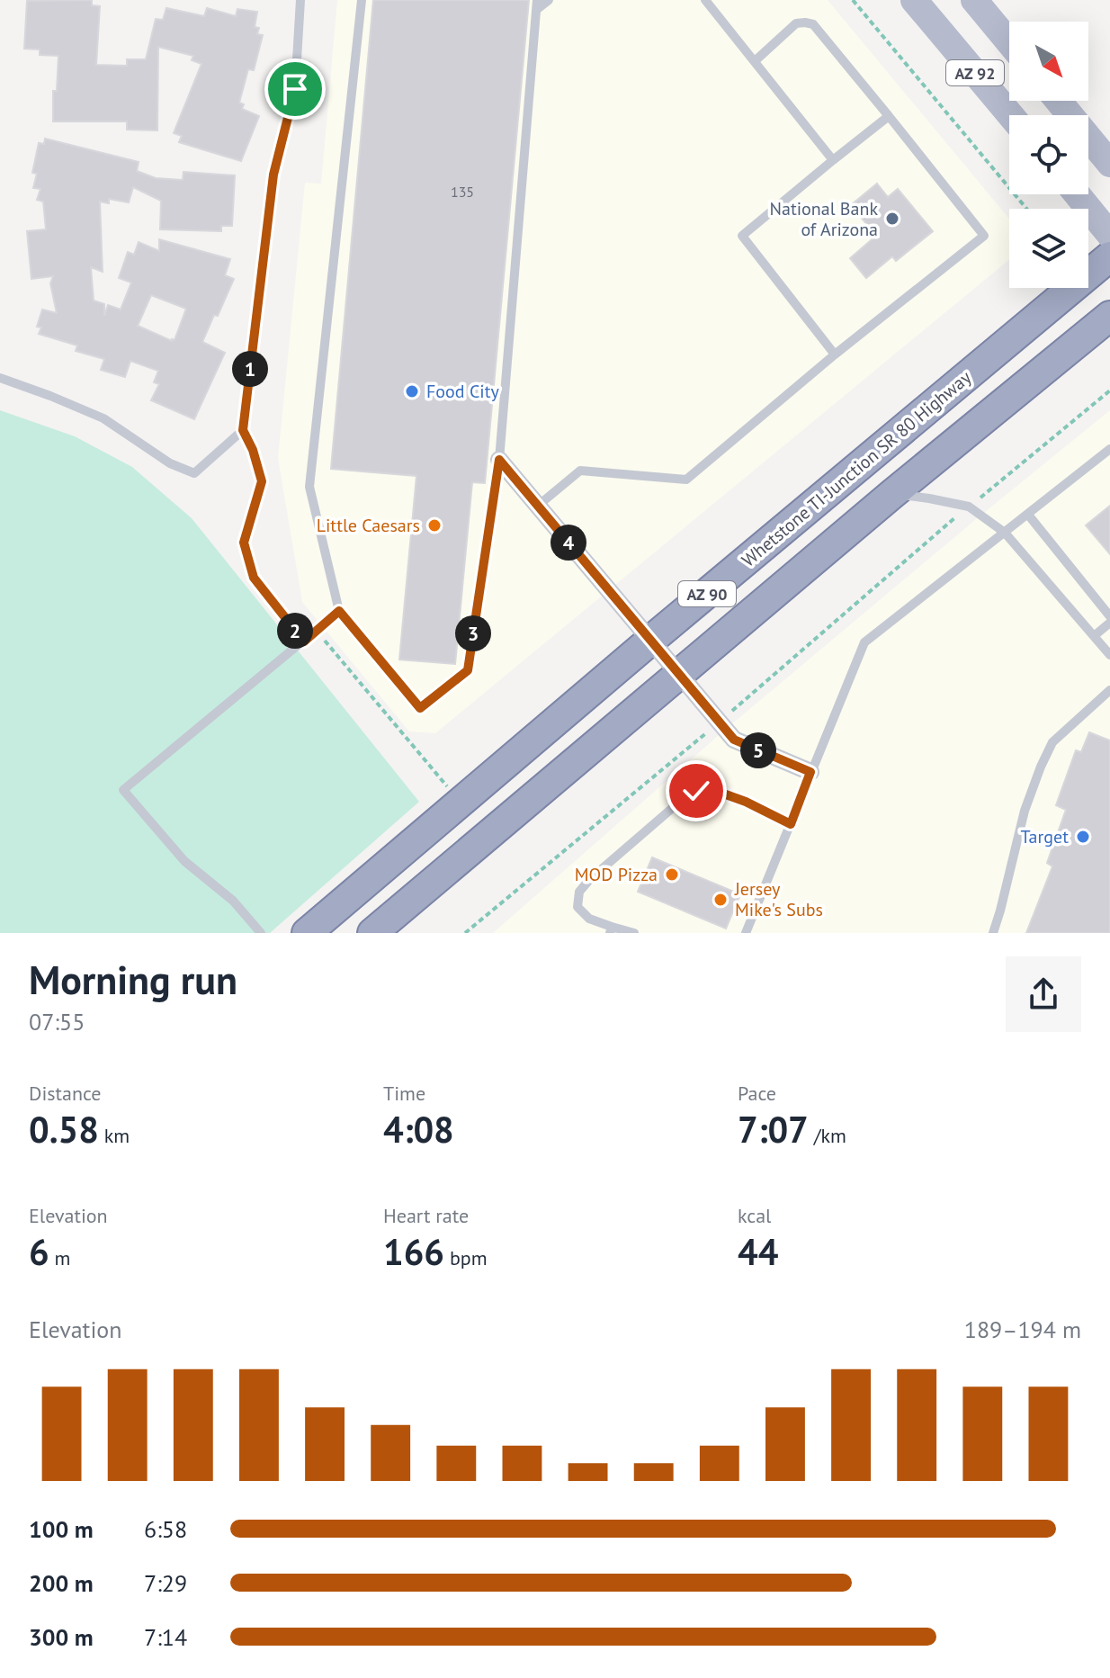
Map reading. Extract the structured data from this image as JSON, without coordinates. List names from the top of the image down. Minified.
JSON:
{"streets":{"highway":["Whetstone TI-Junction SR 80 Highway","AZ 90"],"main road":["AZ 92"]},"places":["National Bank of Arizona","Food City","Little Caesars","Target","MOD Pizza","Jersey Mike's Subs"],"house_numbers":["135"],"north":"bottom right","page":{"pins":["1","4","2","3","5"],"heading":["Morning run","07:55"],"stats":[["Distance","0.58 km"],["Time","4:08"],["Pace","7:07 /km"],["Elevation","6 m"],["Heart rate","166 bpm"],["kcal","44"]],"chart":["Elevation","189–194 m"],"list":[{"name":"100 m","note":"6:58"},{"name":"200 m","note":"7:29"},{"name":"300 m","note":"7:14"}]}}
